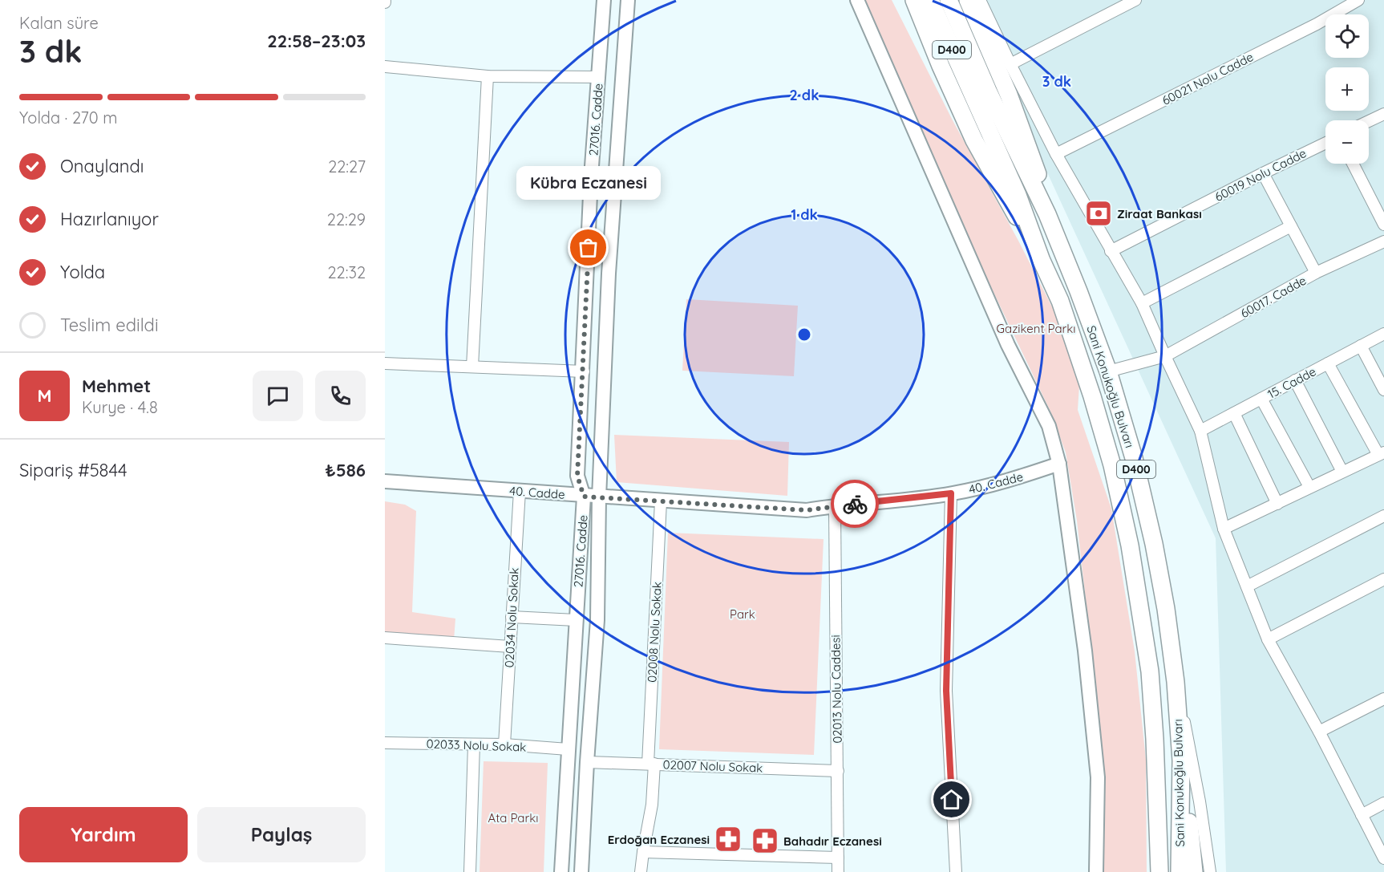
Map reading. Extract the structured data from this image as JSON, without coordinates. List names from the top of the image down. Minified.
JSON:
{"streets":{"highway":["D400","Sani Konukoğlu Bulvarı"],"street":["60021 Nolu Cadde","27016. Cadde","60019 Nolu Cadde","60017. Cadde","15. Cadde","40. Cadde","02034 Nolu Sokak","02008 Nolu Sokak","02013 Nolu Caddesi","02033 Nolu Sokak","02007 Nolu Sokak"]},"crossings":[["D400","Sani Konukoğlu Bulvarı"],["27016. Cadde","40. Cadde"],["27016. Cadde","02033 Nolu Sokak"],["27016. Cadde","02007 Nolu Sokak"],["60017. Cadde","Sani Konukoğlu Bulvarı"],["40. Cadde","02034 Nolu Sokak"],["40. Cadde","02008 Nolu Sokak"],["40. Cadde","02013 Nolu Caddesi"],["02034 Nolu Sokak","02033 Nolu Sokak"],["02008 Nolu Sokak","02007 Nolu Sokak"],["02013 Nolu Caddesi","02007 Nolu Sokak"]],"parks":["Gazikent Parkı","Park","Ata Parkı"],"places":{"bank":["Ziraat Bankası"],"other":["Kübra Eczanesi"],"pharmacy":["Erdoğan Eczanesi","Bahadır Eczanesi"]},"page":{"heading":["3 dk","Kalan süre","22:58–23:03"],"panel":["Mehmet","Kurye · 4.8","Sipariş #5844","₺586"],"map_buttons":["+","−"],"bar":"Yolda · 270 m","list":[["Onaylandı","22:27"],["Hazırlanıyor","22:29"],["Yolda","22:32"],"Teslim edildi"],"bubble":"Kübra Eczanesi","round":"M","buttons":["Yardım","Paylaş"]},"rings":["3 dk","2 dk","1 dk"]}
